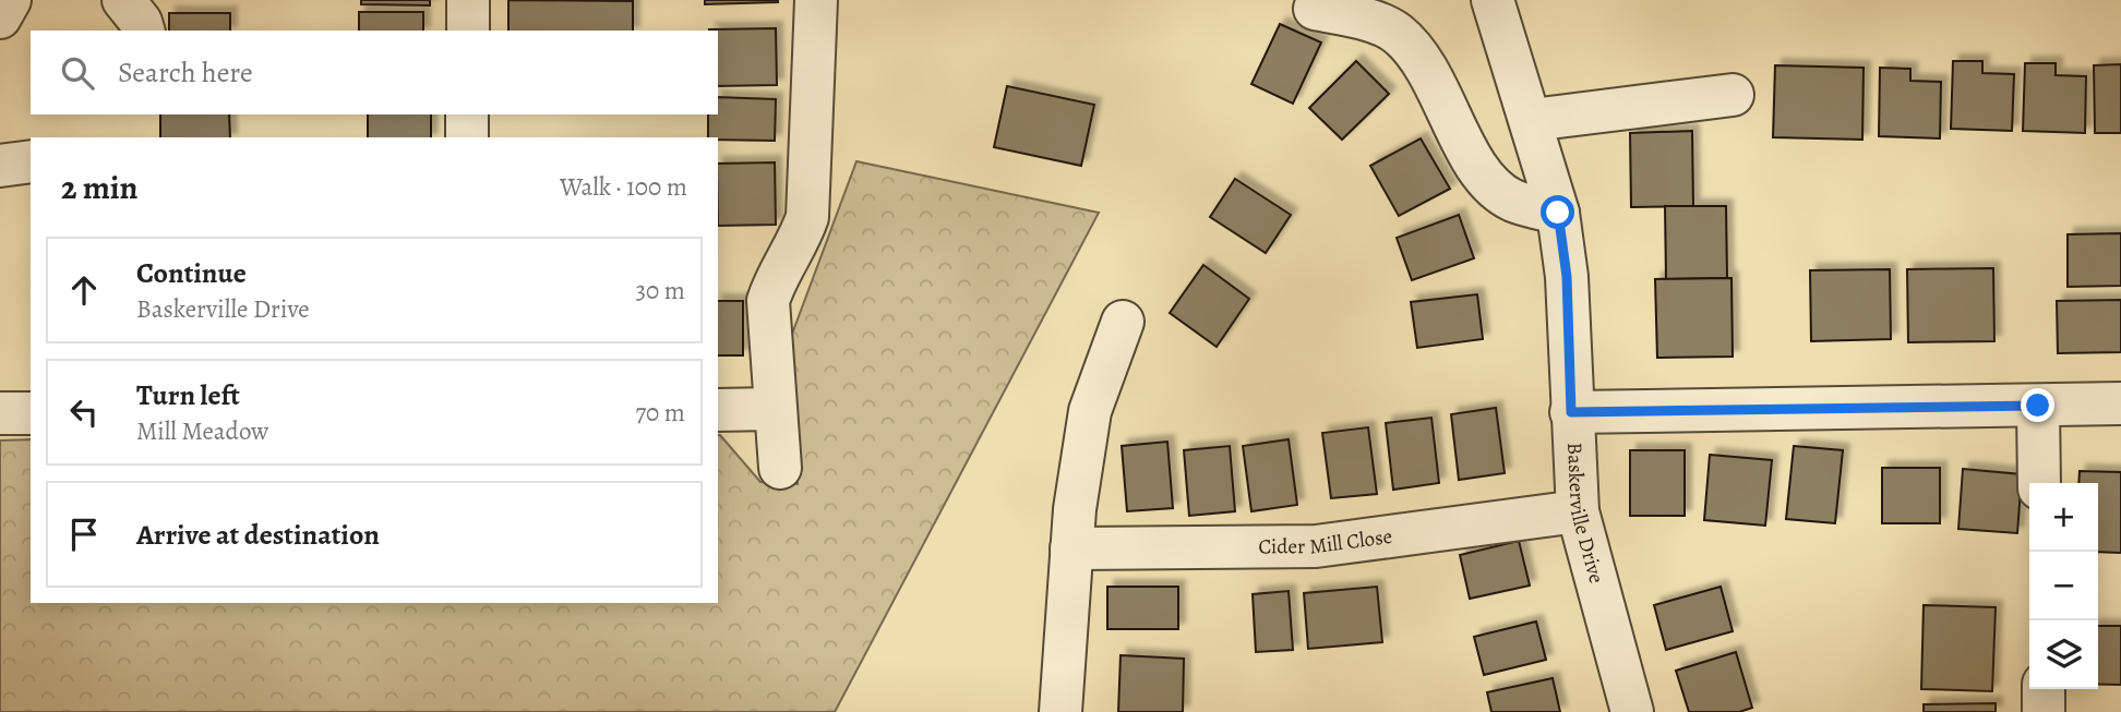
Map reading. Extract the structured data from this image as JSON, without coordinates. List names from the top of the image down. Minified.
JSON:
{"streets":{"street":["Baskerville Drive","Cider Mill Close"]},"crossings":[["Baskerville Drive","Cider Mill Close"]],"page":{"search":"Search here","heading":["2 min","Walk · 100 m"],"list":[["Continue","Baskerville Drive","30 m"],["Turn left","Mill Meadow","70 m"],"Arrive at destination"],"map_buttons":["+","−"]}}
